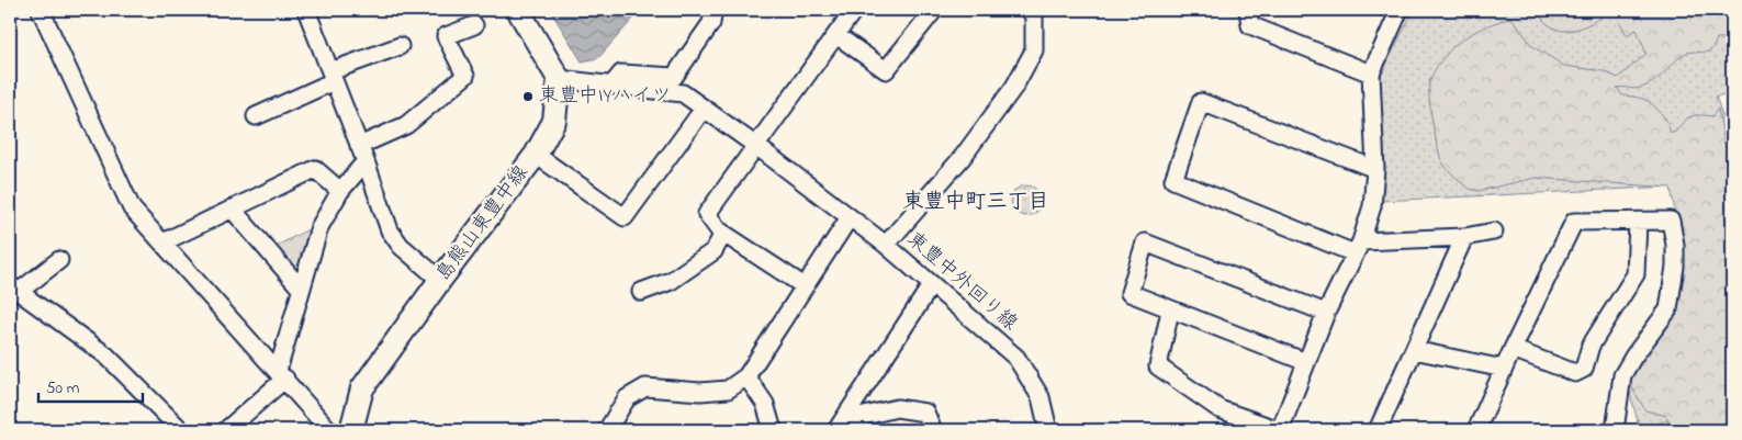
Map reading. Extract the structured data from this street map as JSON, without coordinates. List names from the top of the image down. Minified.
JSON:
{"streets":{"street":["島熊山東豊中線","東豊中外回り線"]},"districts":["東豊中町三丁目"],"places":["東豊中IYハイツ"],"scale_bar":"50 m"}
